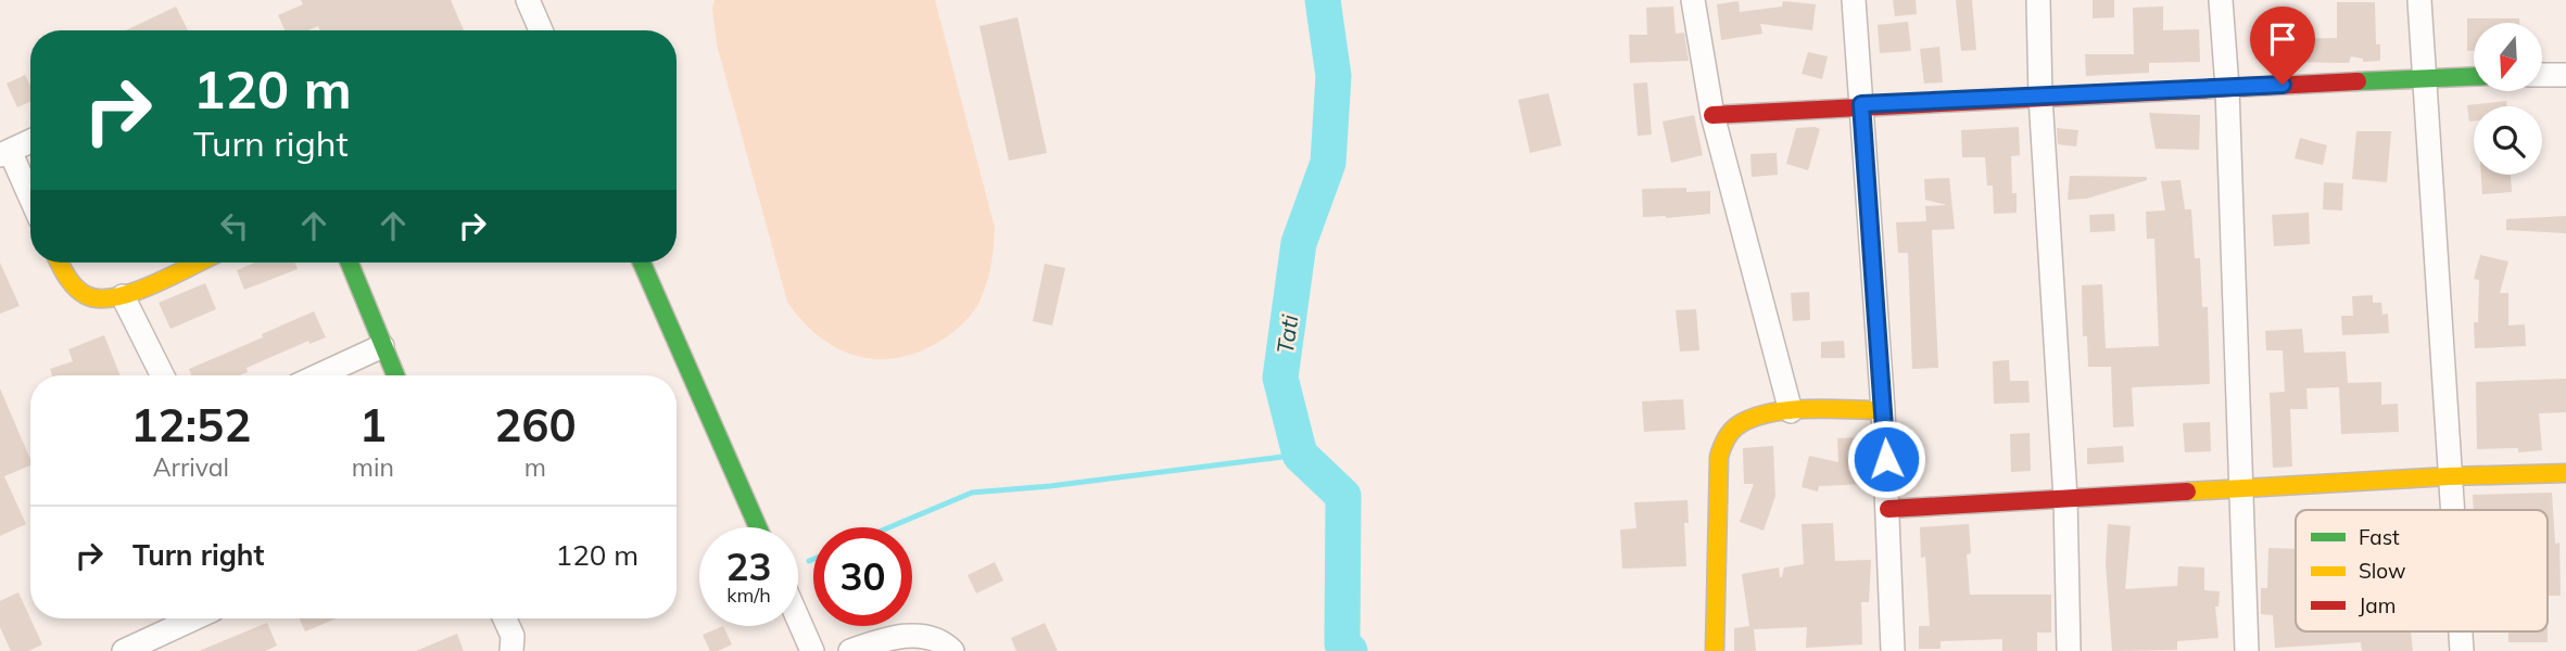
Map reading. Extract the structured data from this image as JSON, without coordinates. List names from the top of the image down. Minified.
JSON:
{"water":["Tati"],"legend":["Fast","Slow","Jam"],"north":"bottom","page":{"turn":["120 m","Turn right"],"eta":["12:52","Arrival","1","min","260","m"],"list":[{"name":"Turn right","value":"120 m"}],"speed":"23 km/h","limit":"30"}}
